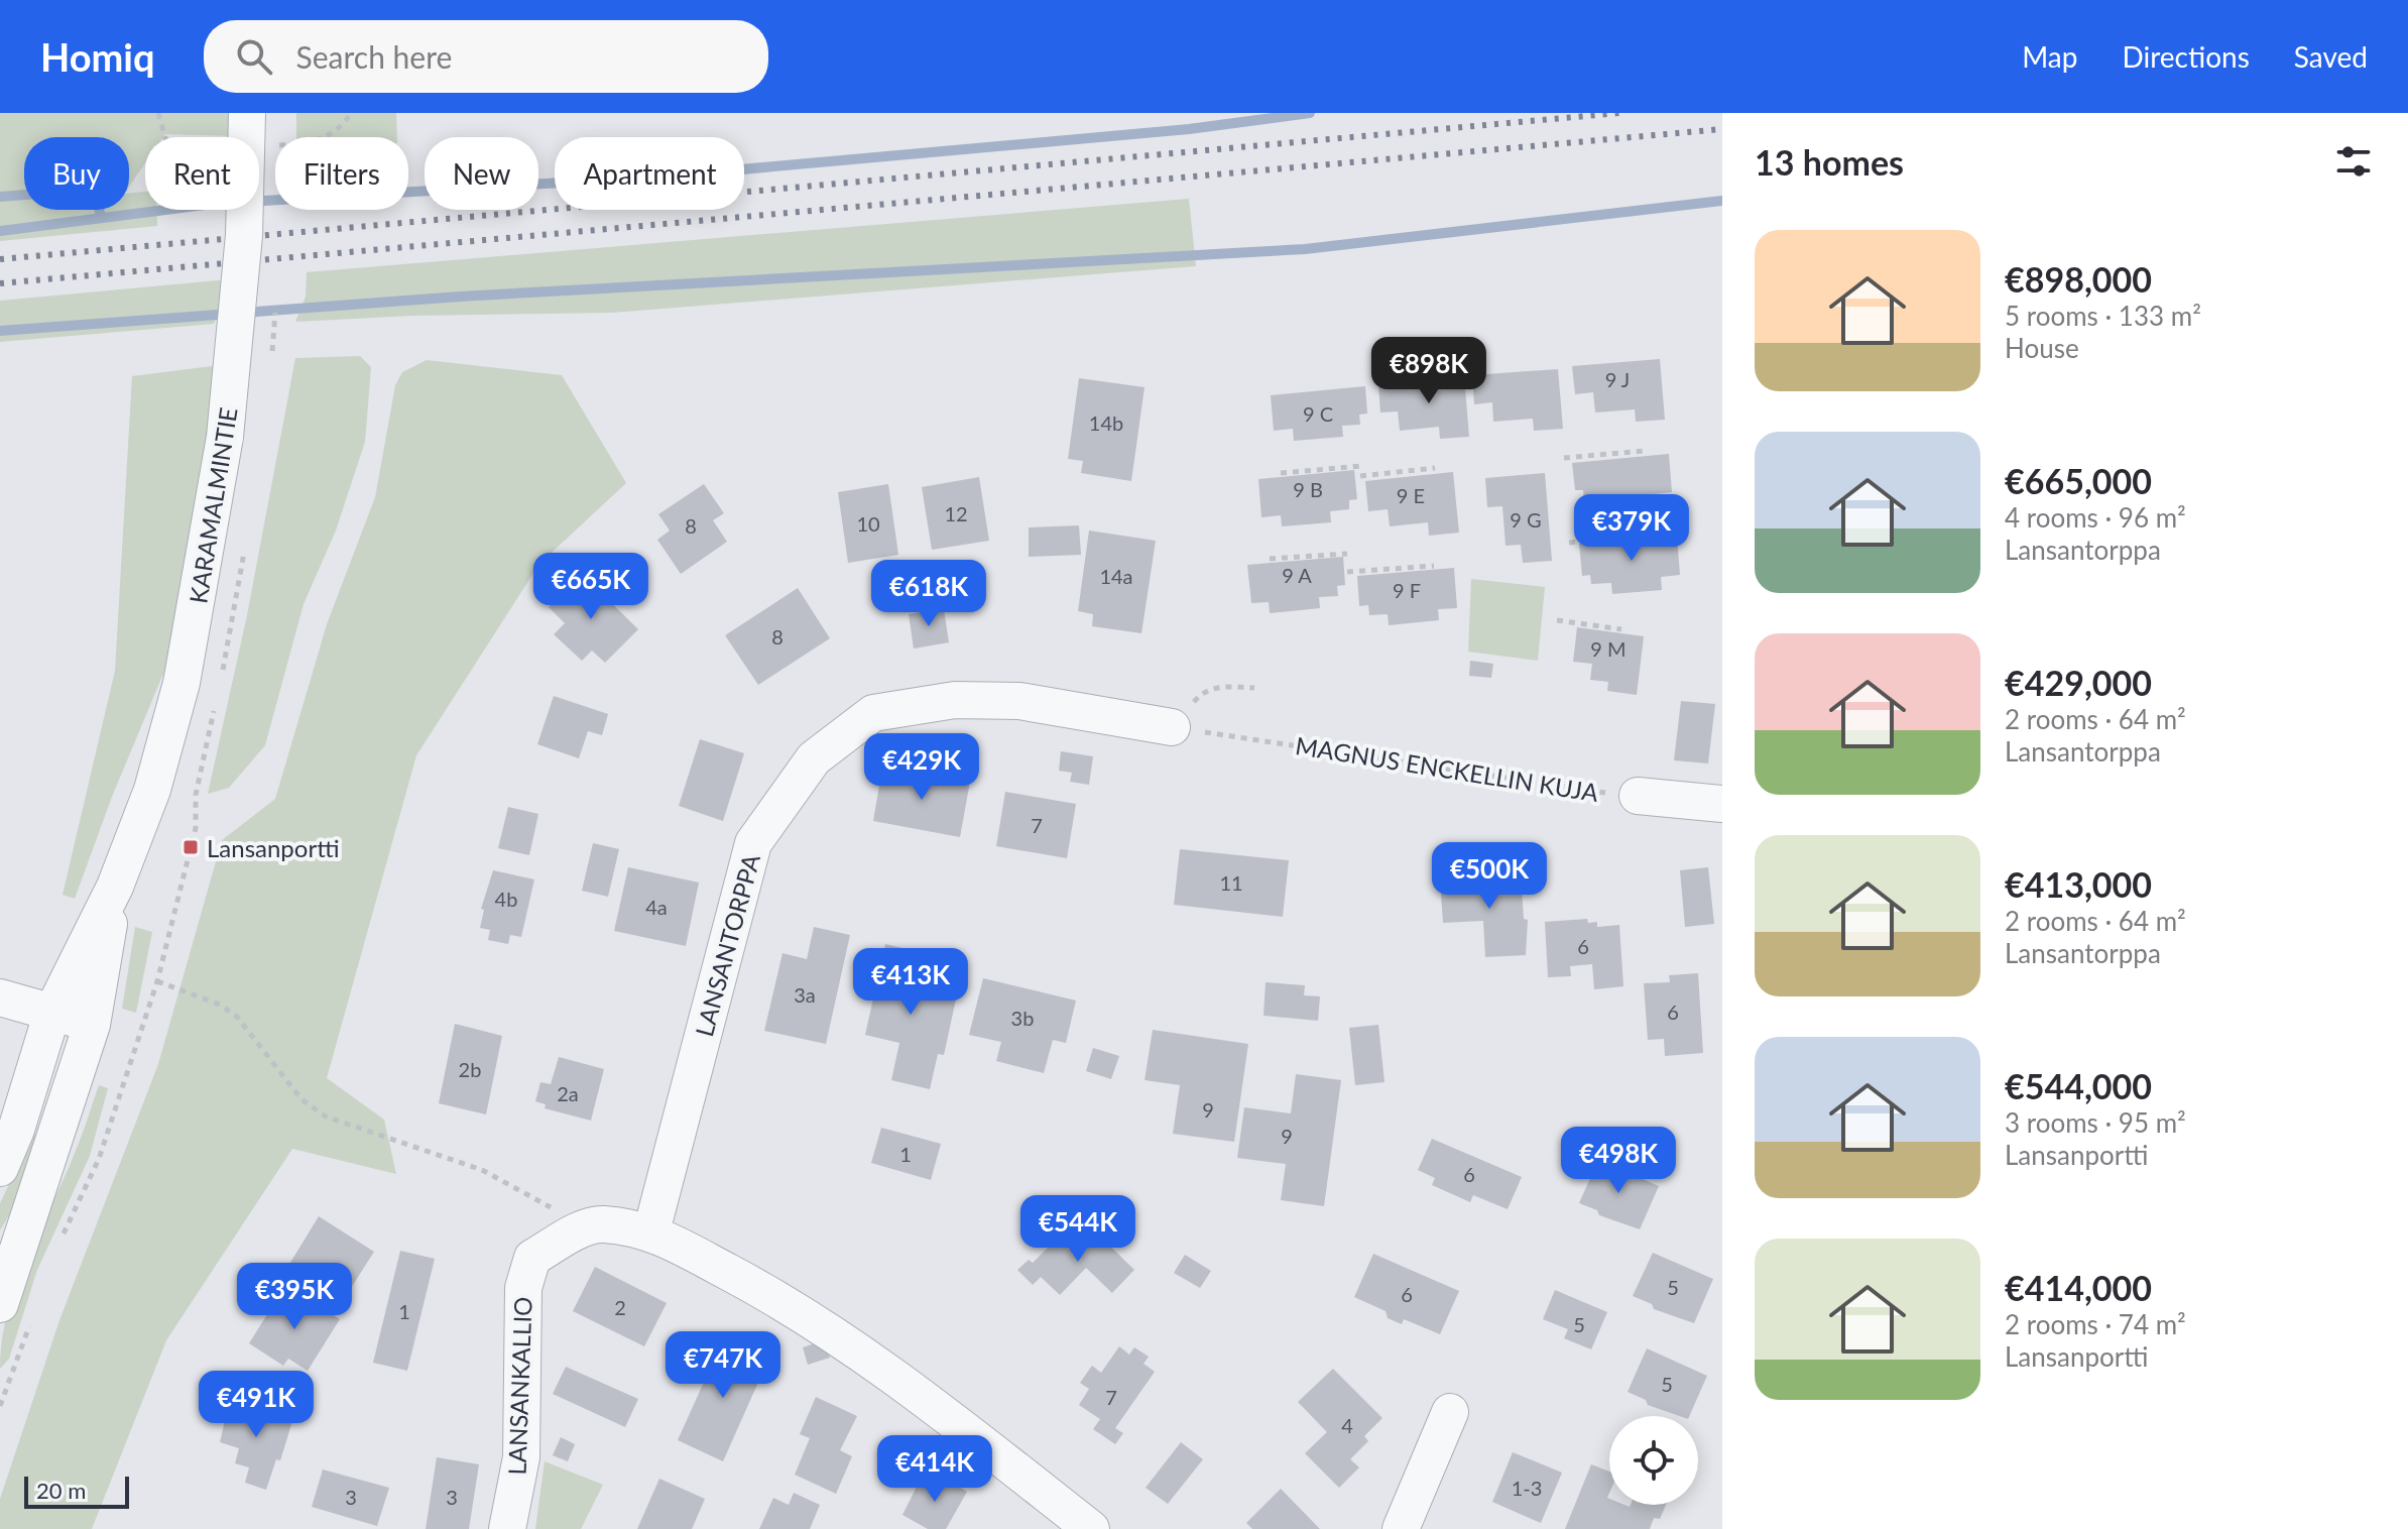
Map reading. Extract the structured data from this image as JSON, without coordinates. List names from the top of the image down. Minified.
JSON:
{"streets":{"street":["KARAMALMINTIE","LANSANTORPPA","LANSANKALLIO"],"path":["MAGNUS ENCKELLIN KUJA"]},"crossings":[["MAGNUS ENCKELLIN KUJA","LANSANTORPPA"]],"places":{"transit":["Lansanportti"]},"house_numbers":["9 J","9 C","14b","9 B","9 E","12","9 G","10","8","9 A","14a","9 F","8","9 M","7","11","4b","4a","6","3a","6","3b","2b","2a","9","9","1","6","5","6","2","1","5","5","7","4","1-3","3","3"],"scale_bar":"20 m","page":{"header":"Homiq","search":"Search here","nav":["Map","Directions","Saved"],"heading":"13 homes","chip":["Buy","Rent","Filters","New","Apartment"],"list":[{"name":"€898,000","note":"5 rooms · 133 m² · House"},{"name":"€665,000","note":"4 rooms · 96 m² · Lansantorppa"},{"name":"€429,000","note":"2 rooms · 64 m² · Lansantorppa"},{"name":"€413,000","note":"2 rooms · 64 m² · Lansantorppa"},{"name":"€544,000","note":"3 rooms · 95 m² · Lansanportti"},{"name":"€414,000","note":"2 rooms · 74 m² · Lansanportti"}],"price":["€898K","€379K","€665K","€618K","€429K","€500K","€413K","€498K","€544K","€395K","€747K","€491K","€414K"],"scale":"20 m"}}
